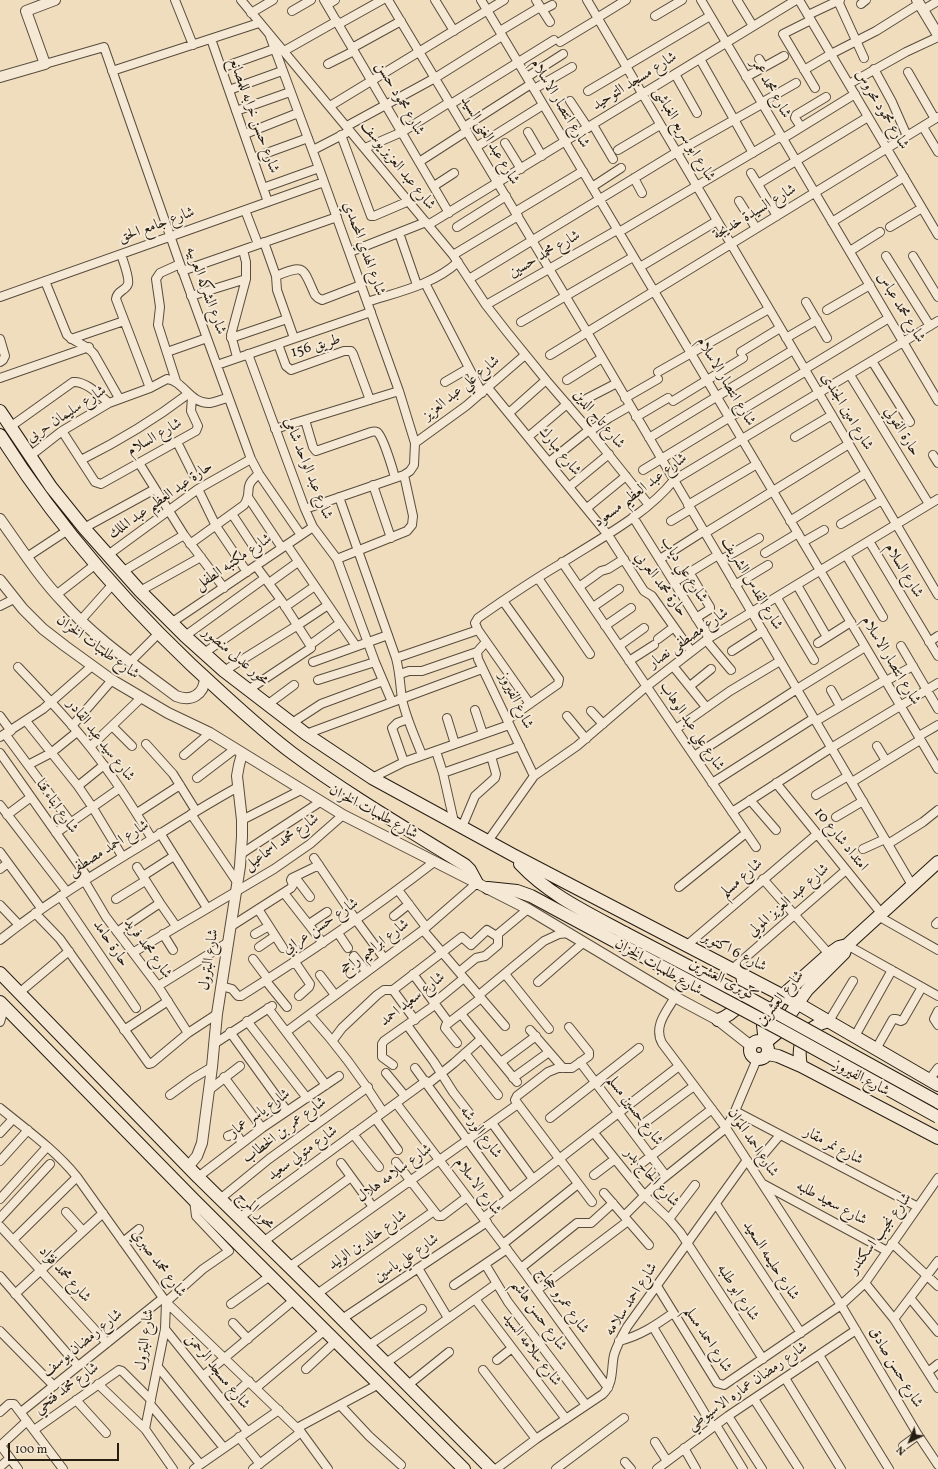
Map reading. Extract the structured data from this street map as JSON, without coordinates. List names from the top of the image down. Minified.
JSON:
{"streets":{"main road":["محور عدلى منصور","شارع الفيروز","شارع 6 اكتوبر","كوبرى العشرين","شارع العشرين","محور المرج"],"street":["شارع مسجد التوحيد","شارع محمد عمر","شارع محمود حسن","شارع انتصار الاسلام","شارع محمود محروس","شارع حسن خرابه للمصانع","شارع ابو سريع الغباشى","شارع عبد الغنى السيد","شارع عبد العزيز يوسف","شارع السيدة خديجة","شارع جامع الحق","شارع الهدي المحمدي","شارع محمد حسين","شارع الشركه العربيه","شارع محمد عباس","طريق 156","شارع علي عبد العزيز","شارع امين الجندى","شارع سليمان حربى","شارع تاج الدين","حارة الفولي","شارع السلام","شارع مبارك","شارع عبد الواحد شامي","شارع عبد العظيم مسعود","حارة عبد العظيم عبد الملك","شارع مكتبه الطفل","شارع علي دياب","شارع القدس الشريف","حارة محمد العربي","شارع مصطفى نصار","شارع طلمبات الخزان","شارع علي عبد الوهاب","شارع سيد عبد القادر","شارع ابناء قنا","امتداد شارع 10","شارع محمد اسماعيل","شارع احمد مصطفى","شارع مسلم","شارع عبد العزيز المولي","شارع حسن عرابي","حارة حامد","شارع ابراهيم راجح","شارع محمد فريد","شارع البترول","شارع سعيد احمد","شارع حسين مسلم","شارع ياسر عمار","شارع عمر بن الخطاب","شارع الورشه","شارع احمد الموان","شارع نمر مقار","شارع متولي سعيد","شارع سلامه هلال","شارع الحاج بدر","شارع الاسلام","شارع سعيد طلبه","شارع نجيب اسكندر","شارع خالد بن الوليد","شارع علي ياسين","شارع حليمه السعيد","شارع محمد صبري","شارع محمد فؤاد","شارع ابو طلبه","شارع احمد سلامه","شارع عمرو حجاج","شارع حسن هاشم","شارع احمد مسلم","شارع رمضان يوسف","شارع سلامه السيد","شارع حسن صادق","شارع مسجد الرحمن","شارع رمضان عماره الاسيوطي","شارع محمد فتحي"]},"crossings":[["شارع مسجد التوحيد","شارع محمد عمر"],["شارع مسجد التوحيد","شارع محمود حسن"],["شارع مسجد التوحيد","شارع انتصار الاسلام"],["شارع مسجد التوحيد","شارع ابو سريع الغباشى"],["شارع مسجد التوحيد","شارع عبد الغنى السيد"],["شارع مسجد التوحيد","شارع عبد العزيز يوسف"],["شارع مسجد التوحيد","شارع الهدي المحمدي"],["شارع مسجد التوحيد","شارع مبارك"],["شارع محمد عمر","شارع السيدة خديجة"],["شارع محمد عمر","شارع محمد حسين"],["شارع محمد عمر","شارع محمد عباس"],["شارع انتصار الاسلام","شارع السيدة خديجة"],["شارع انتصار الاسلام","شارع محمد حسين"],["شارع انتصار الاسلام","شارع عبد العظيم مسعود"],["شارع انتصار الاسلام","شارع مصطفى نصار"],["شارع محمود محروس","شارع السيدة خديجة"],["شارع محمود محروس","شارع محمد حسين"],["شارع حسن خرابه للمصانع","شارع جامع الحق"],["شارع ابو سريع الغباشى","شارع السيدة خديجة"],["شارع ابو سريع الغباشى","شارع محمد حسين"],["شارع ابو سريع الغباشى","شارع امين الجندى"],["شارع عبد الغنى السيد","شارع محمد حسين"],["شارع عبد الغنى السيد","شارع القدس الشريف"],["شارع عبد العزيز يوسف","شارع الهدي المحمدي"],["شارع عبد العزيز يوسف","شارع محمد حسين"],["شارع عبد العزيز يوسف","شارع علي عبد العزيز"],["شارع عبد العزيز يوسف","شارع تاج الدين"],["شارع السيدة خديجة","شارع محمد عباس"],["شارع السيدة خديجة","شارع امين الجندى"],["شارع السيدة خديجة","شارع القدس الشريف"],["شارع جامع الحق","شارع الهدي المحمدي"],["شارع جامع الحق","شارع الشركه العربيه"],["شارع الهدي المحمدي","شارع علي عبد العزيز"],["شارع الشركه العربيه","حارة عبد العظيم عبد الملك"],["شارع الشركه العربيه","شارع مكتبه الطفل"],["شارع محمد عباس","شارع عبد العظيم مسعود"],["شارع علي عبد العزيز","شارع تاج الدين"],["شارع علي عبد العزيز","شارع مبارك"],["شارع امين الجندى","شارع عبد العظيم مسعود"],["شارع امين الجندى","شارع مصطفى نصار"],["شارع سليمان حربى","محور عدلى منصور"],["شارع تاج الدين","شارع عبد العظيم مسعود"],["حارة الفولي","شارع عبد العظيم مسعود"],["حارة الفولي","شارع مصطفى نصار"],["شارع السلام","شارع مصطفى نصار"],["شارع مبارك","شارع عبد العظيم مسعود"],["شارع مبارك","حارة محمد العربي"],["شارع عبد الواحد شامي","شارع مكتبه الطفل"],["شارع عبد العظيم مسعود","شارع علي دياب"],["شارع عبد العظيم مسعود","شارع القدس الشريف"],["شارع عبد العظيم مسعود","حارة محمد العربي"],["شارع عبد العظيم مسعود","شارع علي عبد الوهاب"],["حارة عبد العظيم عبد الملك","محور عدلى منصور"],["شارع مكتبه الطفل","محور عدلى منصور"],["شارع علي دياب","شارع مصطفى نصار"],["شارع القدس الشريف","شارع مصطفى نصار"],["شارع القدس الشريف","شارع العشرين"],["حارة محمد العربي","شارع مصطفى نصار"],["شارع مصطفى نصار","محور عدلى منصور"],["شارع مصطفى نصار","شارع الفيروز"],["شارع مصطفى نصار","شارع علي عبد الوهاب"],["شارع طلمبات الخزان","شارع محمد اسماعيل"],["شارع طلمبات الخزان","شارع حسن عرابي"],["شارع طلمبات الخزان","شارع ابراهيم راجح"],["شارع طلمبات الخزان","شارع البترول"],["شارع طلمبات الخزان","كوبرى العشرين"],["شارع طلمبات الخزان","شارع احمد الموان"],["محور عدلى منصور","شارع 6 اكتوبر"],["محور عدلى منصور","كوبرى العشرين"],["شارع الفيروز","شارع العشرين"],["شارع سيد عبد القادر","شارع احمد مصطفى"],["شارع ابناء قنا","شارع احمد مصطفى"],["شارع ابناء قنا","شارع محمد فريد"],["امتداد شارع 10","شارع مسلم"],["امتداد شارع 10","شارع عبد العزيز المولي"],["امتداد شارع 10","شارع العشرين"],["شارع محمد اسماعيل","شارع محمد فريد"],["شارع محمد اسماعيل","شارع البترول"],["شارع احمد مصطفى","حارة حامد"],["شارع احمد مصطفى","شارع محمد فريد"],["شارع احمد مصطفى","شارع البترول"],["شارع مسلم","شارع 6 اكتوبر"],["شارع عبد العزيز المولي","شارع 6 اكتوبر"],["شارع حسن عرابي","شارع البترول"],["شارع 6 اكتوبر","كوبرى العشرين"],["شارع 6 اكتوبر","شارع العشرين"],["شارع البترول","محور المرج"],["شارع البترول","شارع محمد صبري"],["شارع البترول","شارع رمضان يوسف"],["شارع البترول","شارع مسجد الرحمن"],["شارع البترول","شارع محمد فتحي"],["شارع حسين مسلم","شارع علي ياسين"],["شارع ياسر عمار","محور المرج"],["شارع عمر بن الخطاب","محور المرج"],["شارع الورشه","شارع متولي سعيد"],["شارع الورشه","شارع سلامه هلال"],["شارع الورشه","شارع علي ياسين"],["شارع احمد الموان","شارع سعيد طلبه"],["شارع احمد الموان","شارع نجيب اسكندر"],["شارع احمد الموان","شارع علي ياسين"],["شارع احمد الموان","شارع احمد سلامه"],["شارع احمد الموان","شارع حسن صادق"],["شارع نمر مقار","شارع نجيب اسكندر"],["شارع متولي سعيد","شارع الاسلام"],["شارع متولي سعيد","محور المرج"],["شارع سلامه هلال","شارع الاسلام"],["شارع سلامه هلال","محور المرج"],["شارع الحاج بدر","شارع علي ياسين"],["شارع الحاج بدر","شارع ابو طلبه"],["شارع الحاج بدر","شارع احمد سلامه"],["شارع الاسلام","شارع علي ياسين"],["شارع الاسلام","شارع عمرو حجاج"],["شارع سعيد طلبه","شارع نجيب اسكندر"],["محور المرج","شارع خالد بن الوليد"],["محور المرج","شارع علي ياسين"],["شارع نجيب اسكندر","شارع حليمه السعيد"],["شارع نجيب اسكندر","شارع ابو طلبه"],["شارع نجيب اسكندر","شارع احمد مسلم"],["شارع نجيب اسكندر","شارع حسن صادق"],["شارع حليمه السعيد","شارع احمد سلامه"],["شارع محمد صبري","شارع رمضان يوسف"],["شارع محمد فؤاد","شارع رمضان يوسف"],["شارع ابو طلبه","شارع احمد سلامه"],["شارع ابو طلبه","شارع احمد مسلم"],["شارع احمد سلامه","شارع عمرو حجاج"],["شارع احمد سلامه","شارع احمد مسلم"],["شارع حسن صادق","شارع رمضان عماره الاسيوطي"]],"scale_bar":"100 m","north":"bottom left"}
